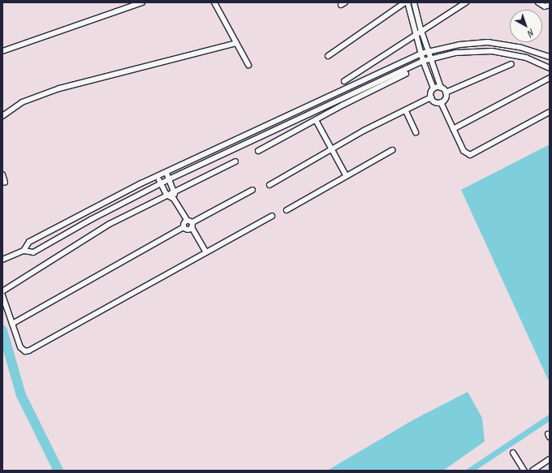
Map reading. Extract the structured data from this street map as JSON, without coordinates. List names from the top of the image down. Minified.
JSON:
{"north":"bottom right"}
